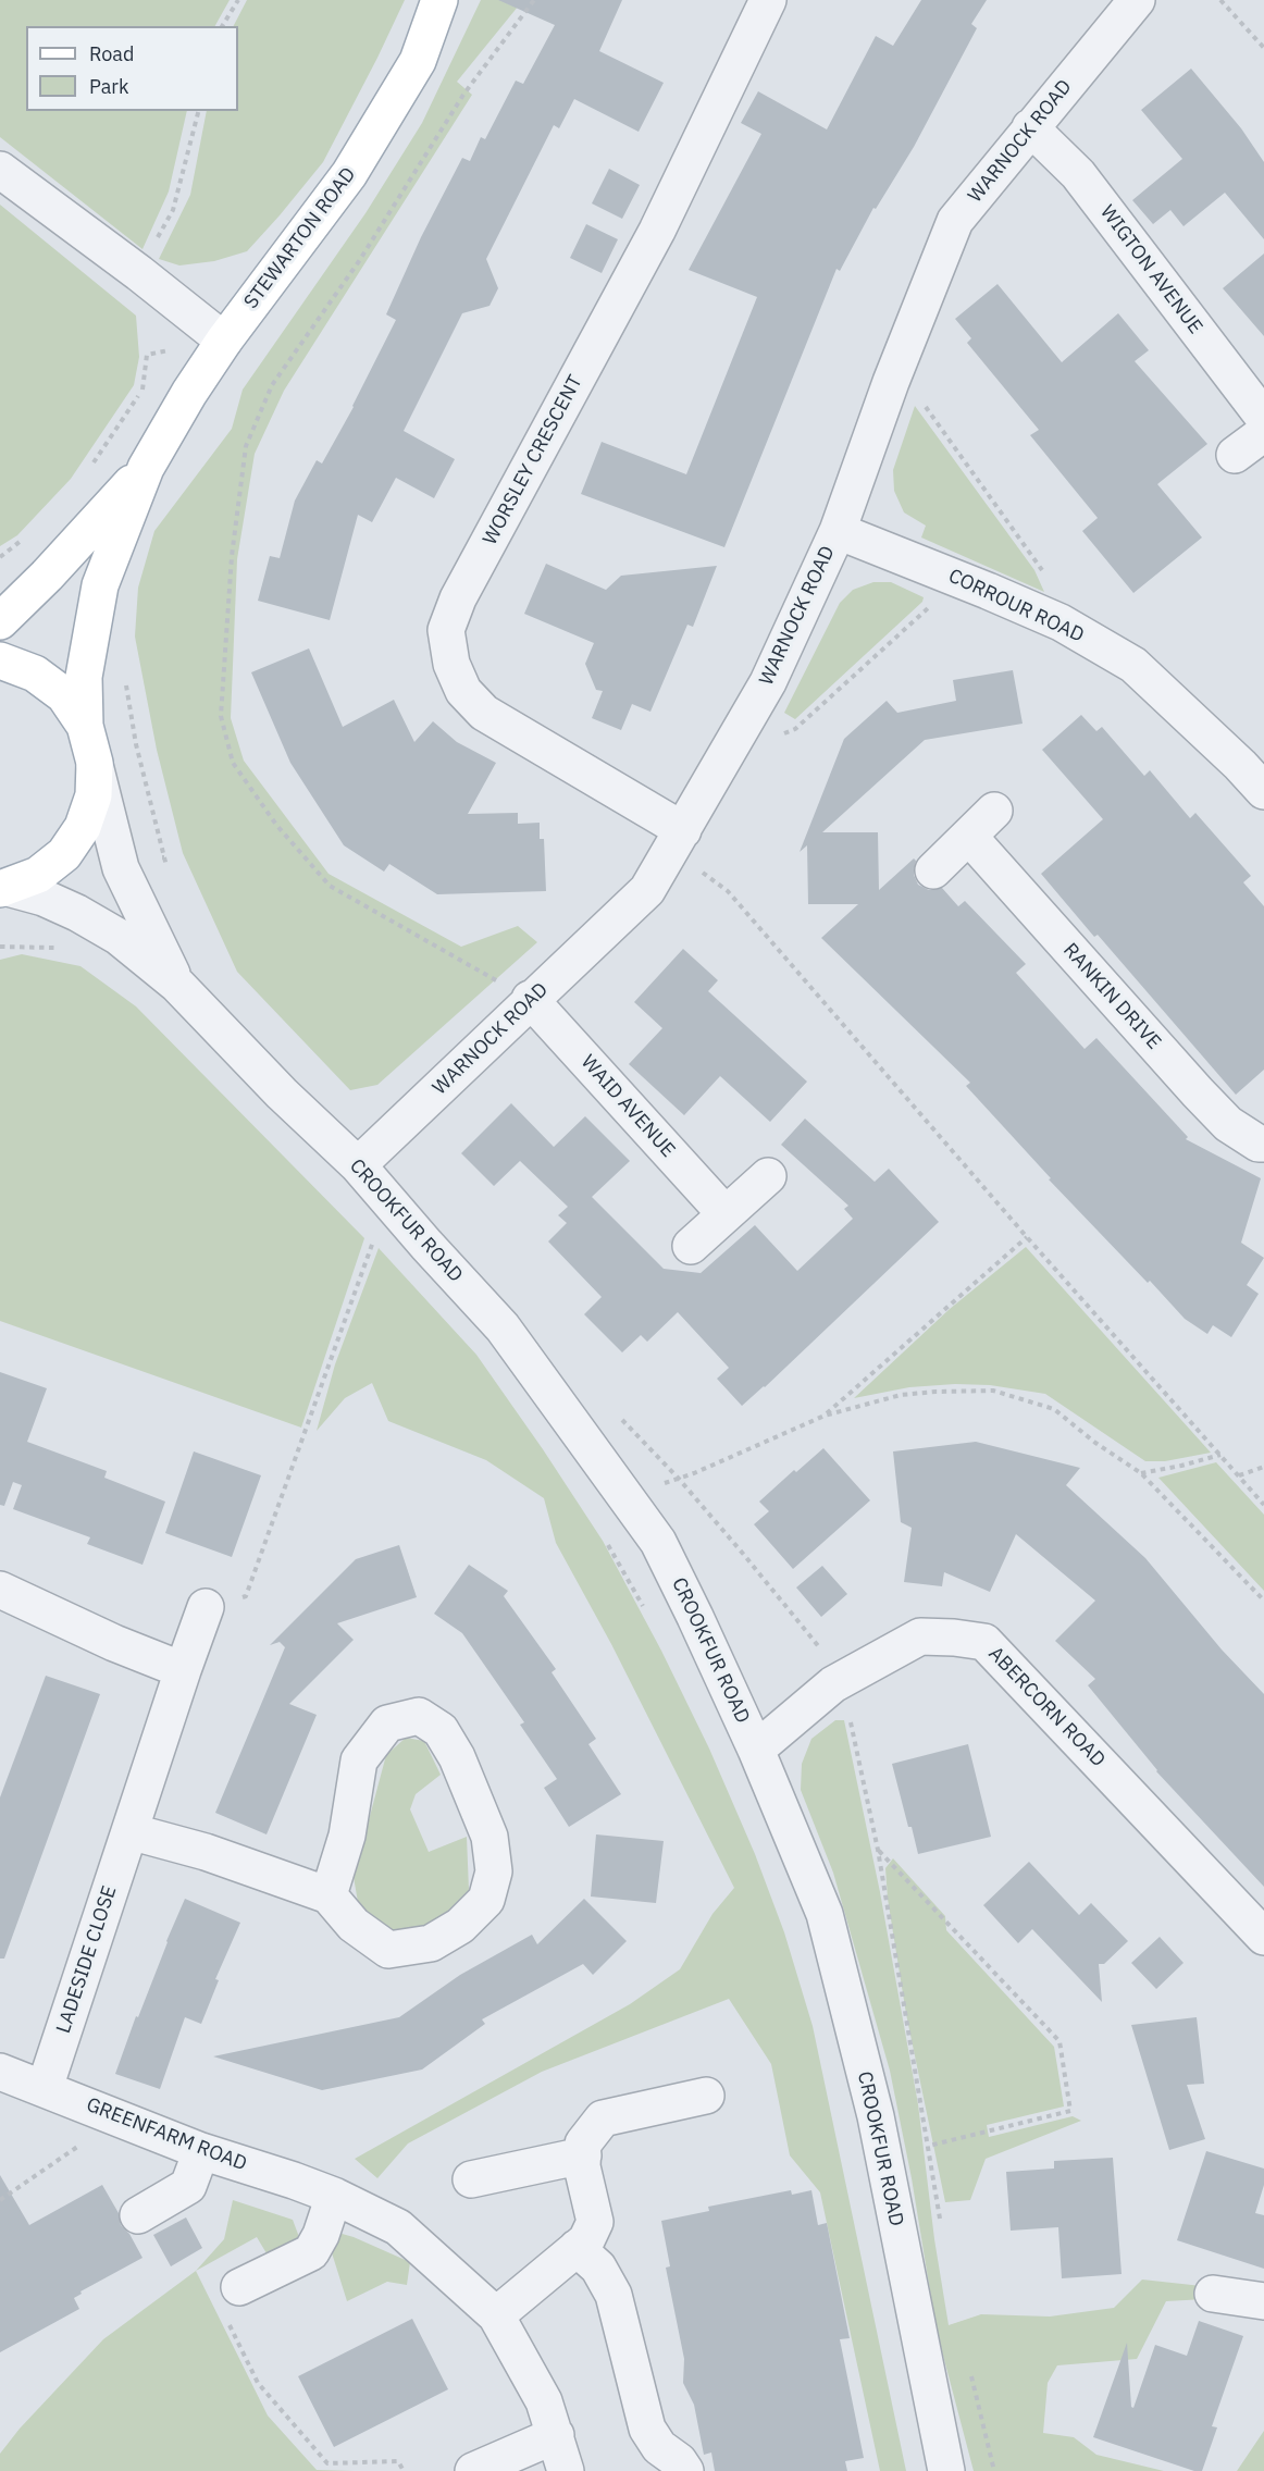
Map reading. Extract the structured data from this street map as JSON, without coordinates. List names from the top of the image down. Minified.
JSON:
{"streets":{"main road":["STEWARTON ROAD"],"street":["WARNOCK ROAD","WIGTON AVENUE","WORSLEY CRESCENT","CORROUR ROAD","RANKIN DRIVE","WAID AVENUE","CROOKFUR ROAD","ABERCORN ROAD","LADESIDE CLOSE","GREENFARM ROAD"]},"crossings":[["WARNOCK ROAD","WIGTON AVENUE"],["WARNOCK ROAD","WORSLEY CRESCENT"],["WARNOCK ROAD","CORROUR ROAD"],["WARNOCK ROAD","WAID AVENUE"],["WARNOCK ROAD","CROOKFUR ROAD"],["CROOKFUR ROAD","ABERCORN ROAD"],["LADESIDE CLOSE","GREENFARM ROAD"]],"legend":["Road","Park"]}
